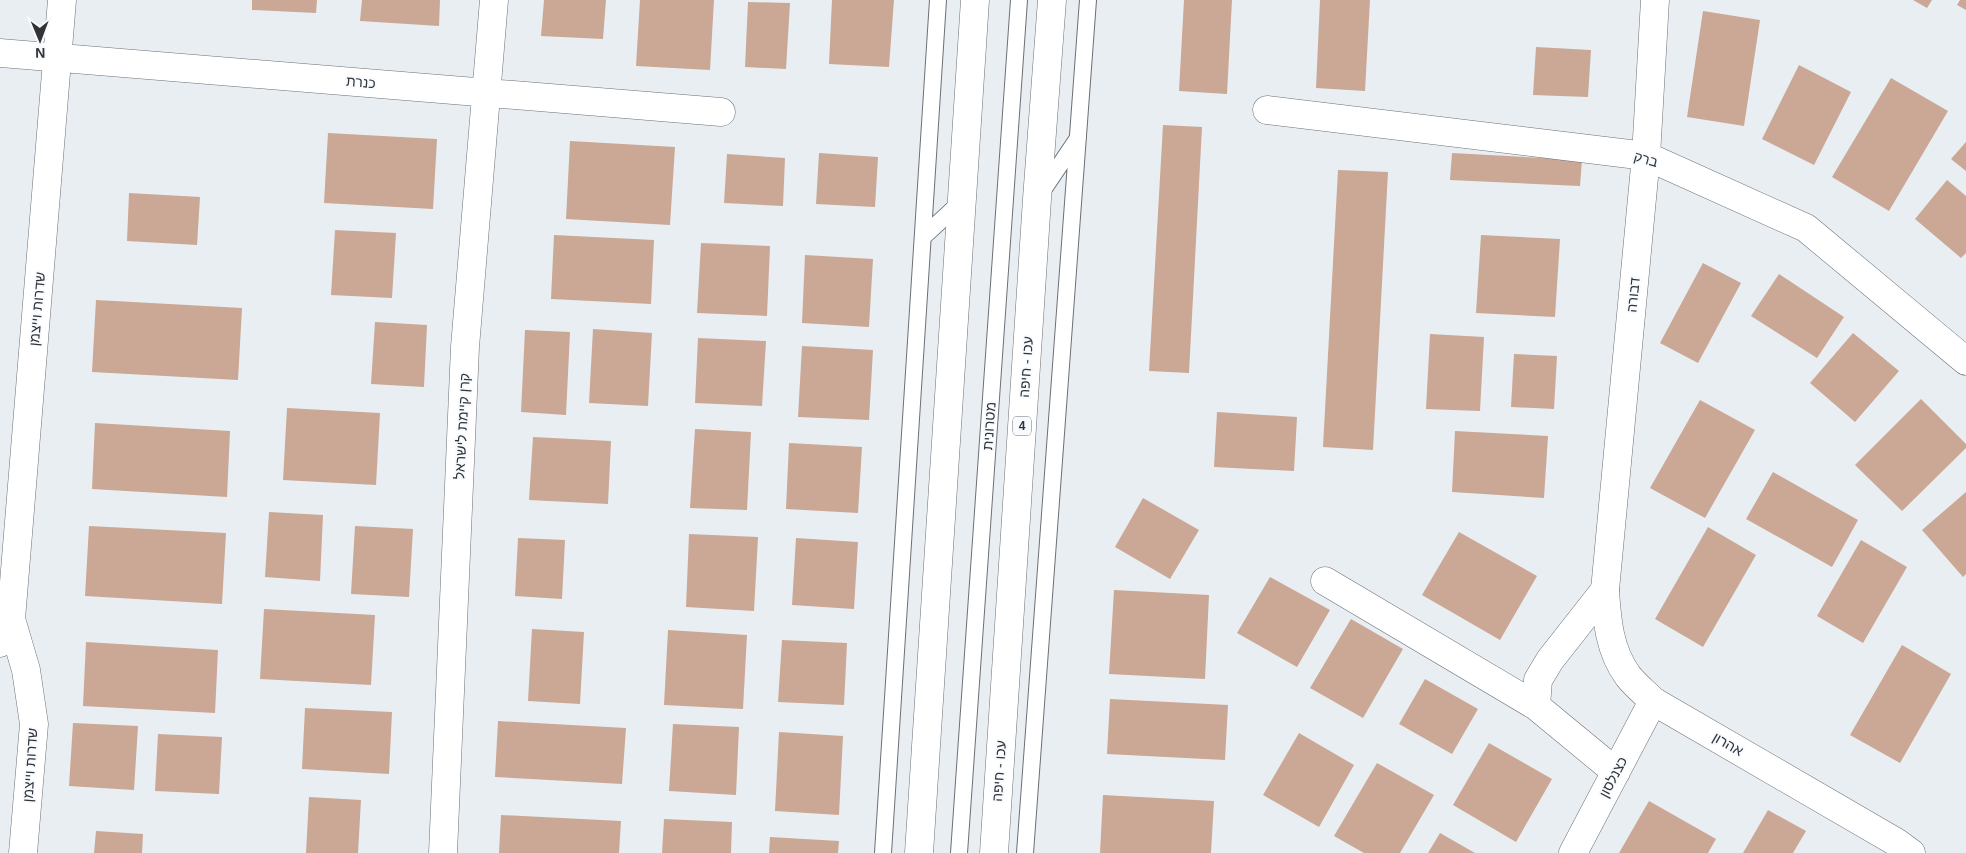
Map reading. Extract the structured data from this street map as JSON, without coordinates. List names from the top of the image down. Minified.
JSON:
{"streets":{"main road":["כנרת","ברק","דבורה","שדרות וייצמן","עכו - חיפה","קרן קיימת לישראל","4","אהרון","כצנלסון"],"lane":["מטרונית"]},"crossings":[["כנרת","שדרות וייצמן"],["כנרת","קרן קיימת לישראל"],["ברק","דבורה"],["דבורה","אהרון"],["אהרון","כצנלסון"]],"north":"bottom"}
